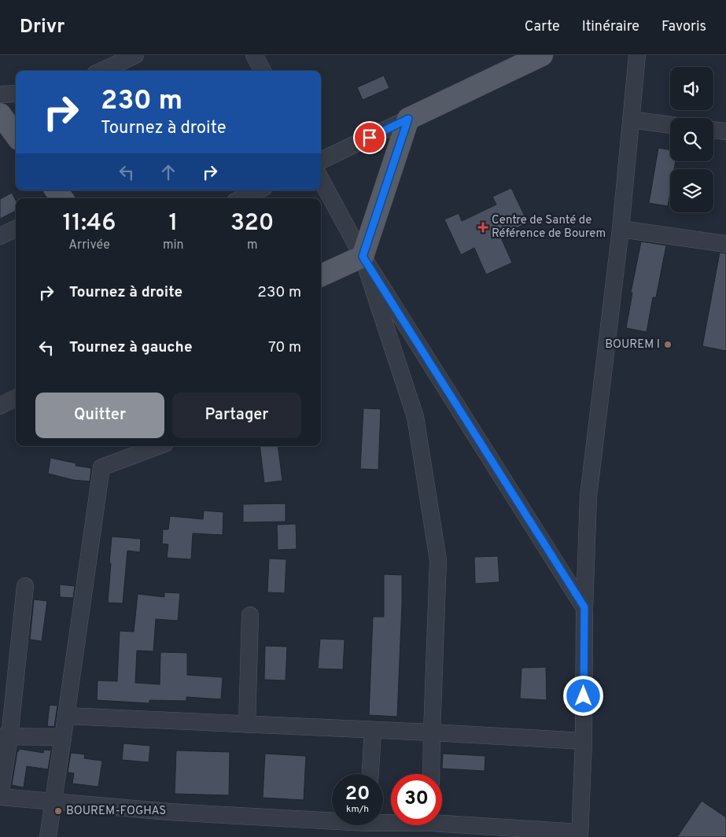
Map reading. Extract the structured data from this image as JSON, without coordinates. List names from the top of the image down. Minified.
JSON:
{"places":{"health":["Centre de Santé de Référence de Bourem"],"other":["BOUREM I","BOUREM-FOGHAS"]},"page":{"header":"Drivr","nav":["Carte","Itinéraire","Favoris"],"turn":["230 m","Tournez à droite"],"eta":["11:46","Arrivée","1","min","320","m"],"list":[{"name":"Tournez à droite","value":"230 m"},{"name":"Tournez à gauche","value":"70 m"}],"buttons":["Quitter","Partager"],"speed":"20 km/h","limit":"30"}}
